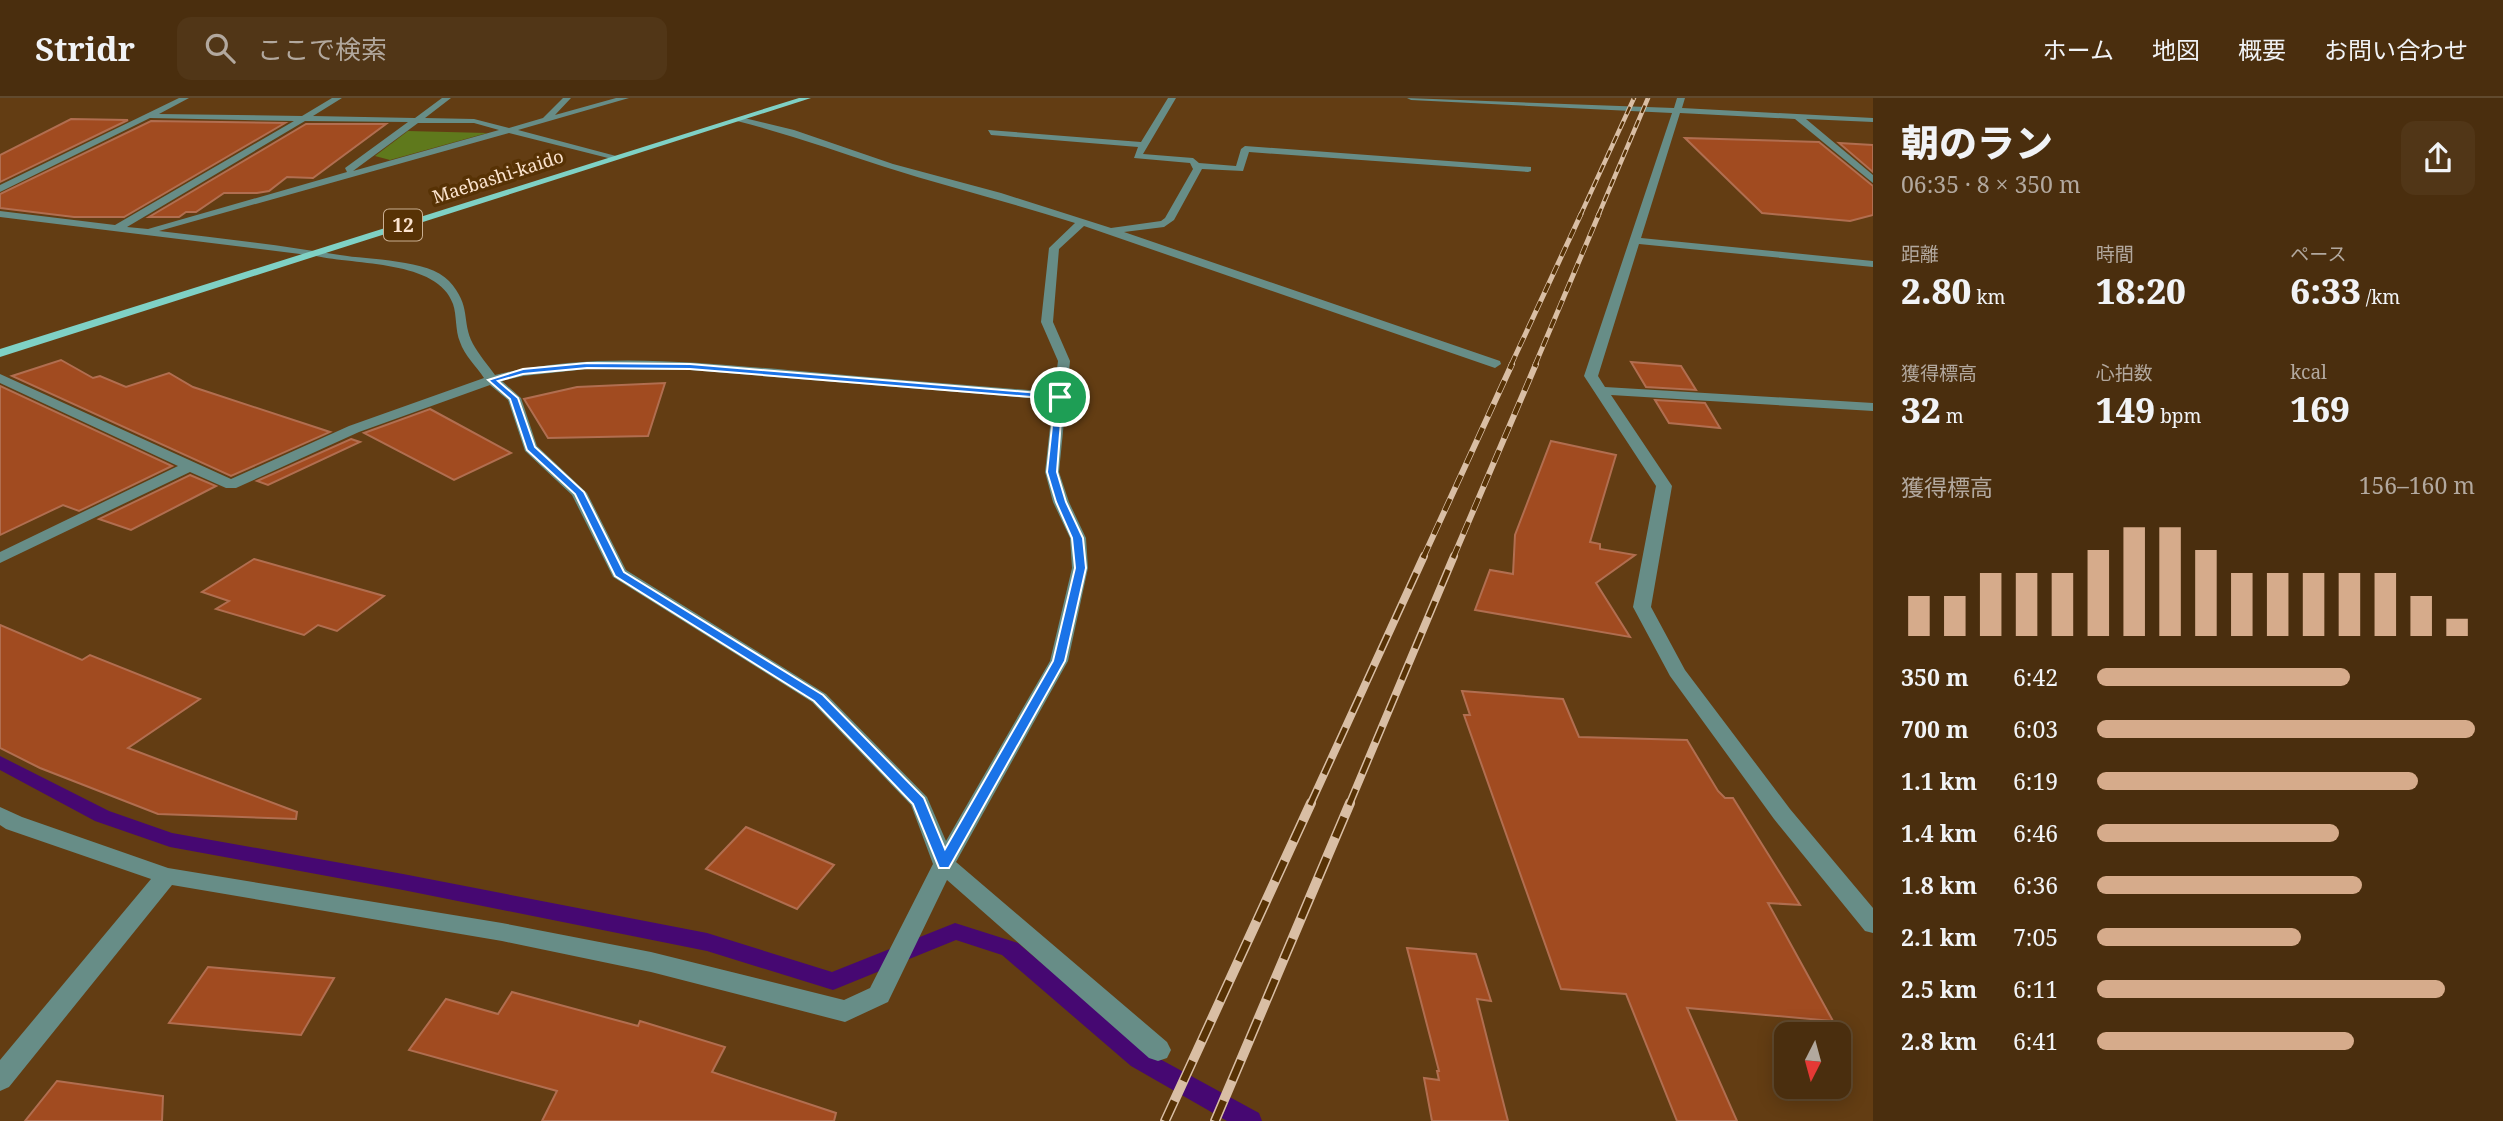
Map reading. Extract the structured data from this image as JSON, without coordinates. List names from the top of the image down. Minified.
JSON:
{"streets":{"main road":["Maebashi-kaido","12"]},"north":"bottom","page":{"header":"Stridr","search":"ここで検索","nav":["ホーム","地図","概要","お問い合わせ"],"heading":["朝のラン","06:35 · 8 × 350 m"],"stats":[["距離","2.80 km"],["時間","18:20"],["ペース","6:33 /km"],["獲得標高","32 m"],["心拍数","149 bpm"],["kcal","169"]],"chart":["獲得標高","156–160 m"],"list":[{"name":"350 m","note":"6:42"},{"name":"700 m","note":"6:03"},{"name":"1.1 km","note":"6:19"},{"name":"1.4 km","note":"6:46"},{"name":"1.8 km","note":"6:36"},{"name":"2.1 km","note":"7:05"},{"name":"2.5 km","note":"6:11"},{"name":"2.8 km","note":"6:41"}]}}
